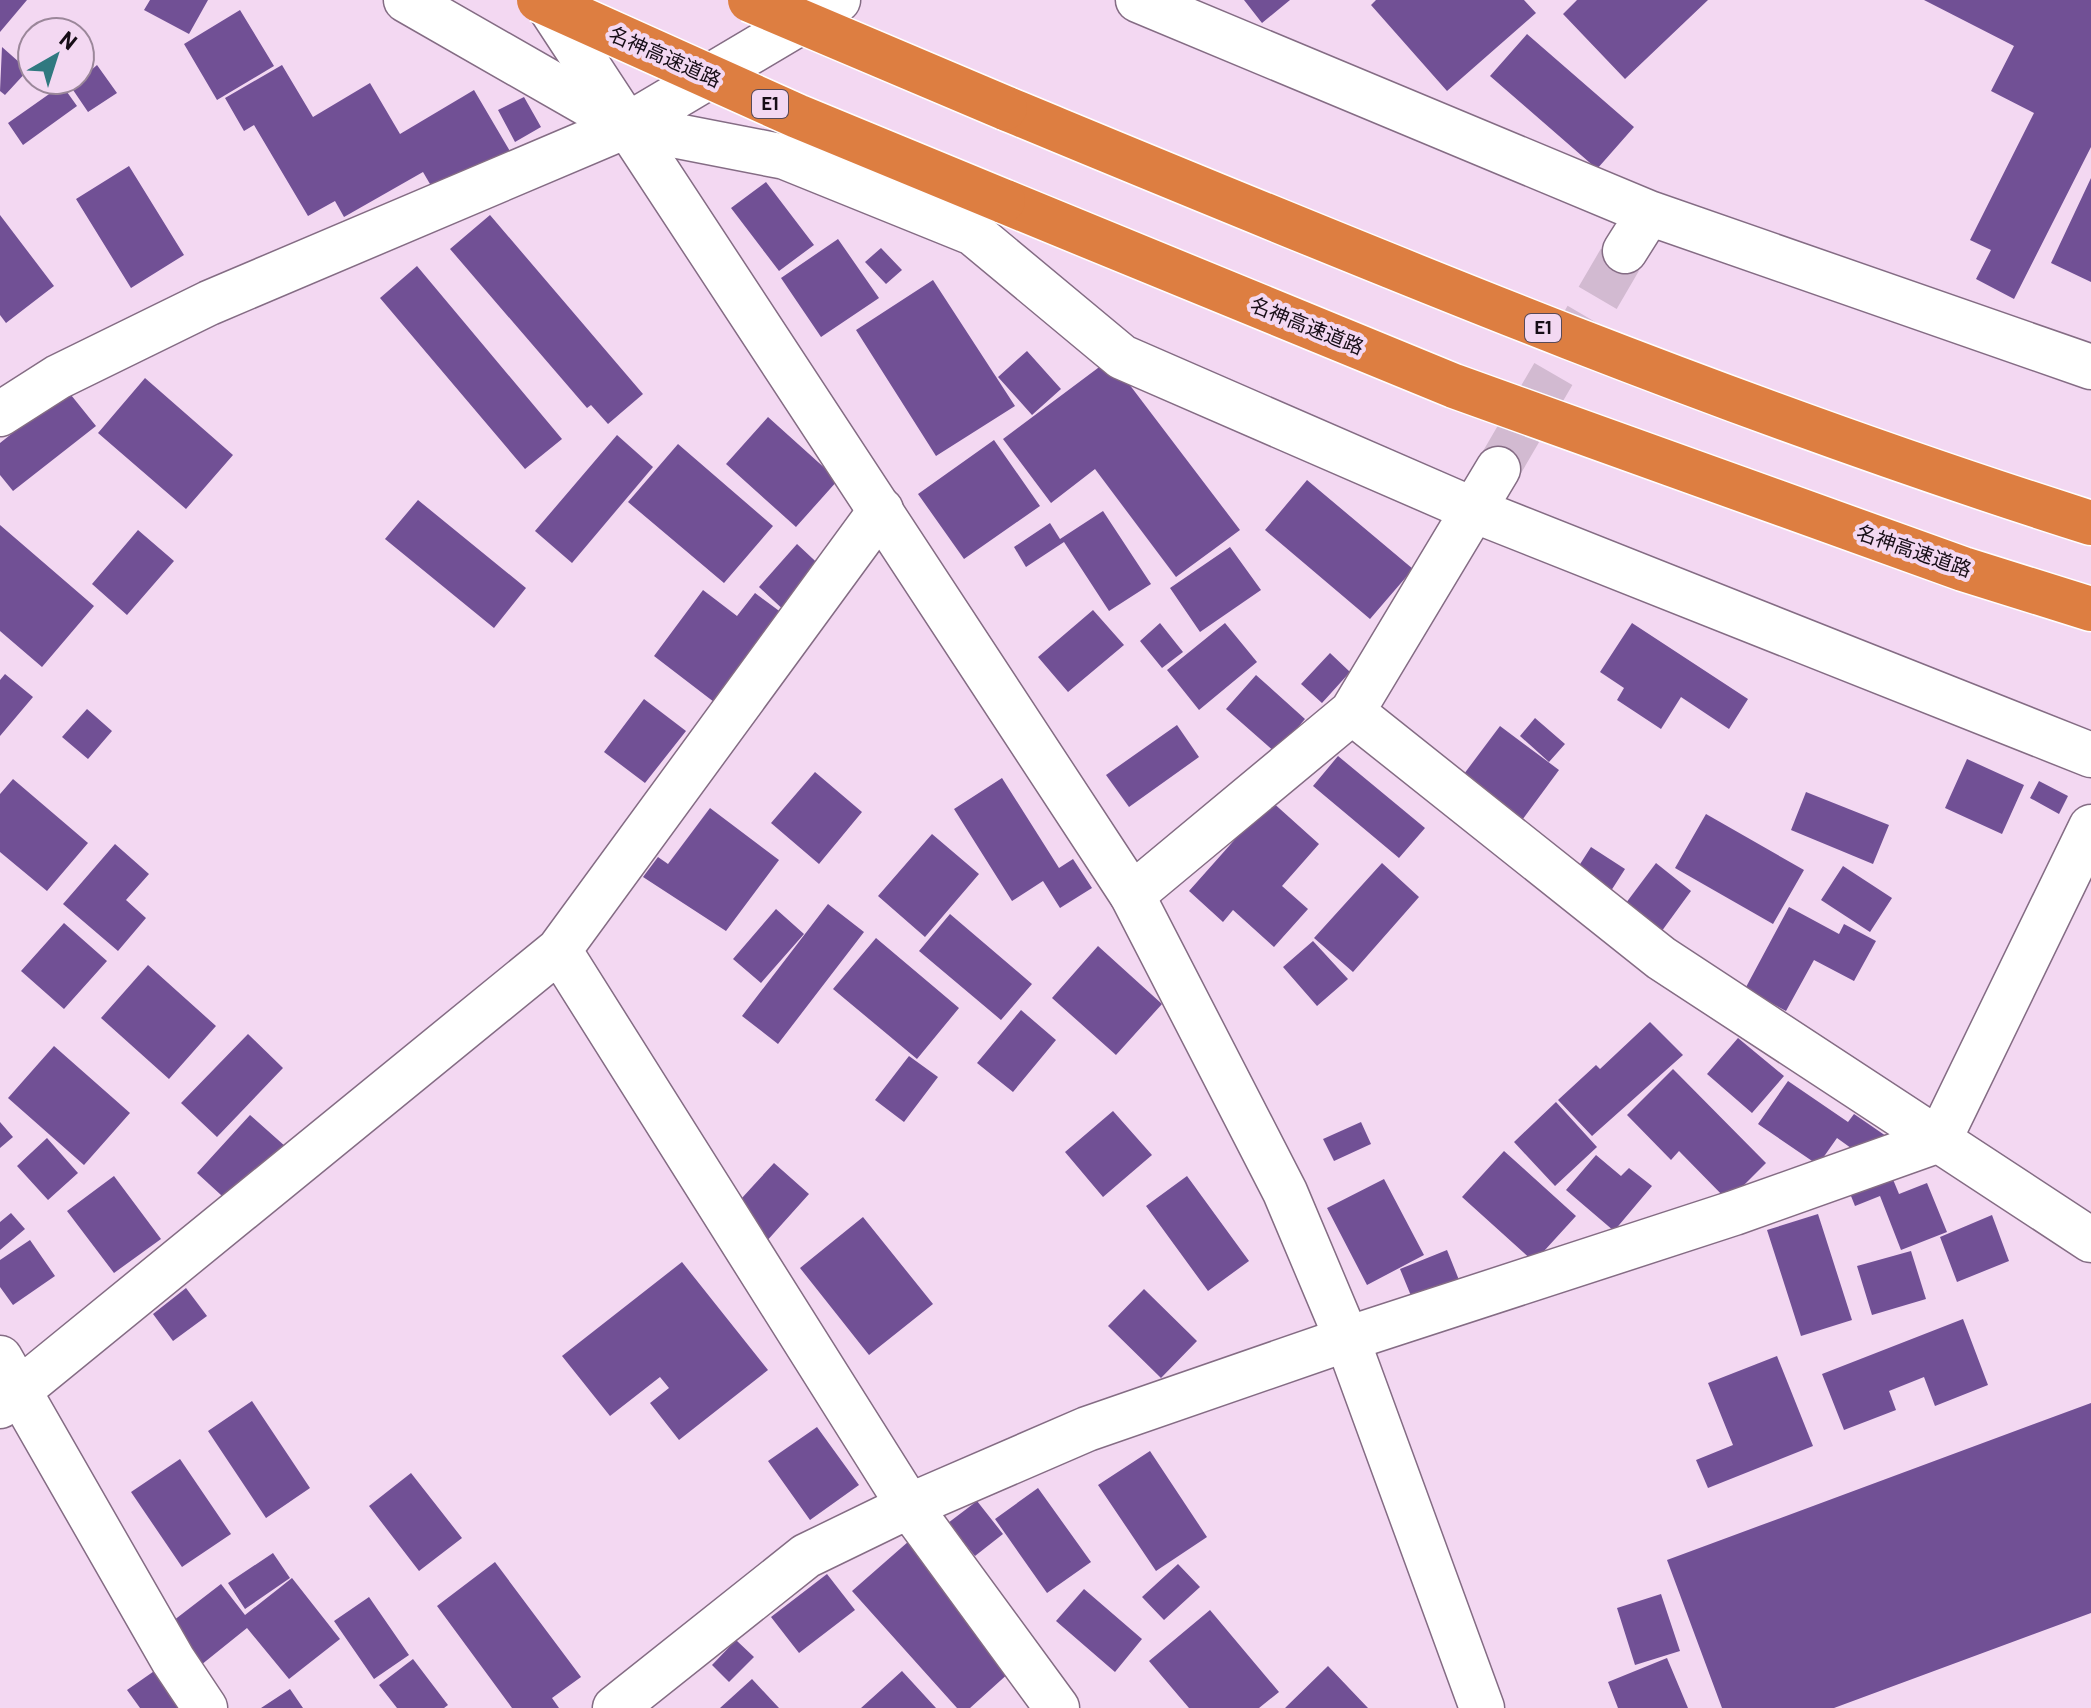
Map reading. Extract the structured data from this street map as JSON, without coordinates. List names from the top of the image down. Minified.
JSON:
{"streets":{"highway":["名神高速道路","E1"]},"north":"top right"}
